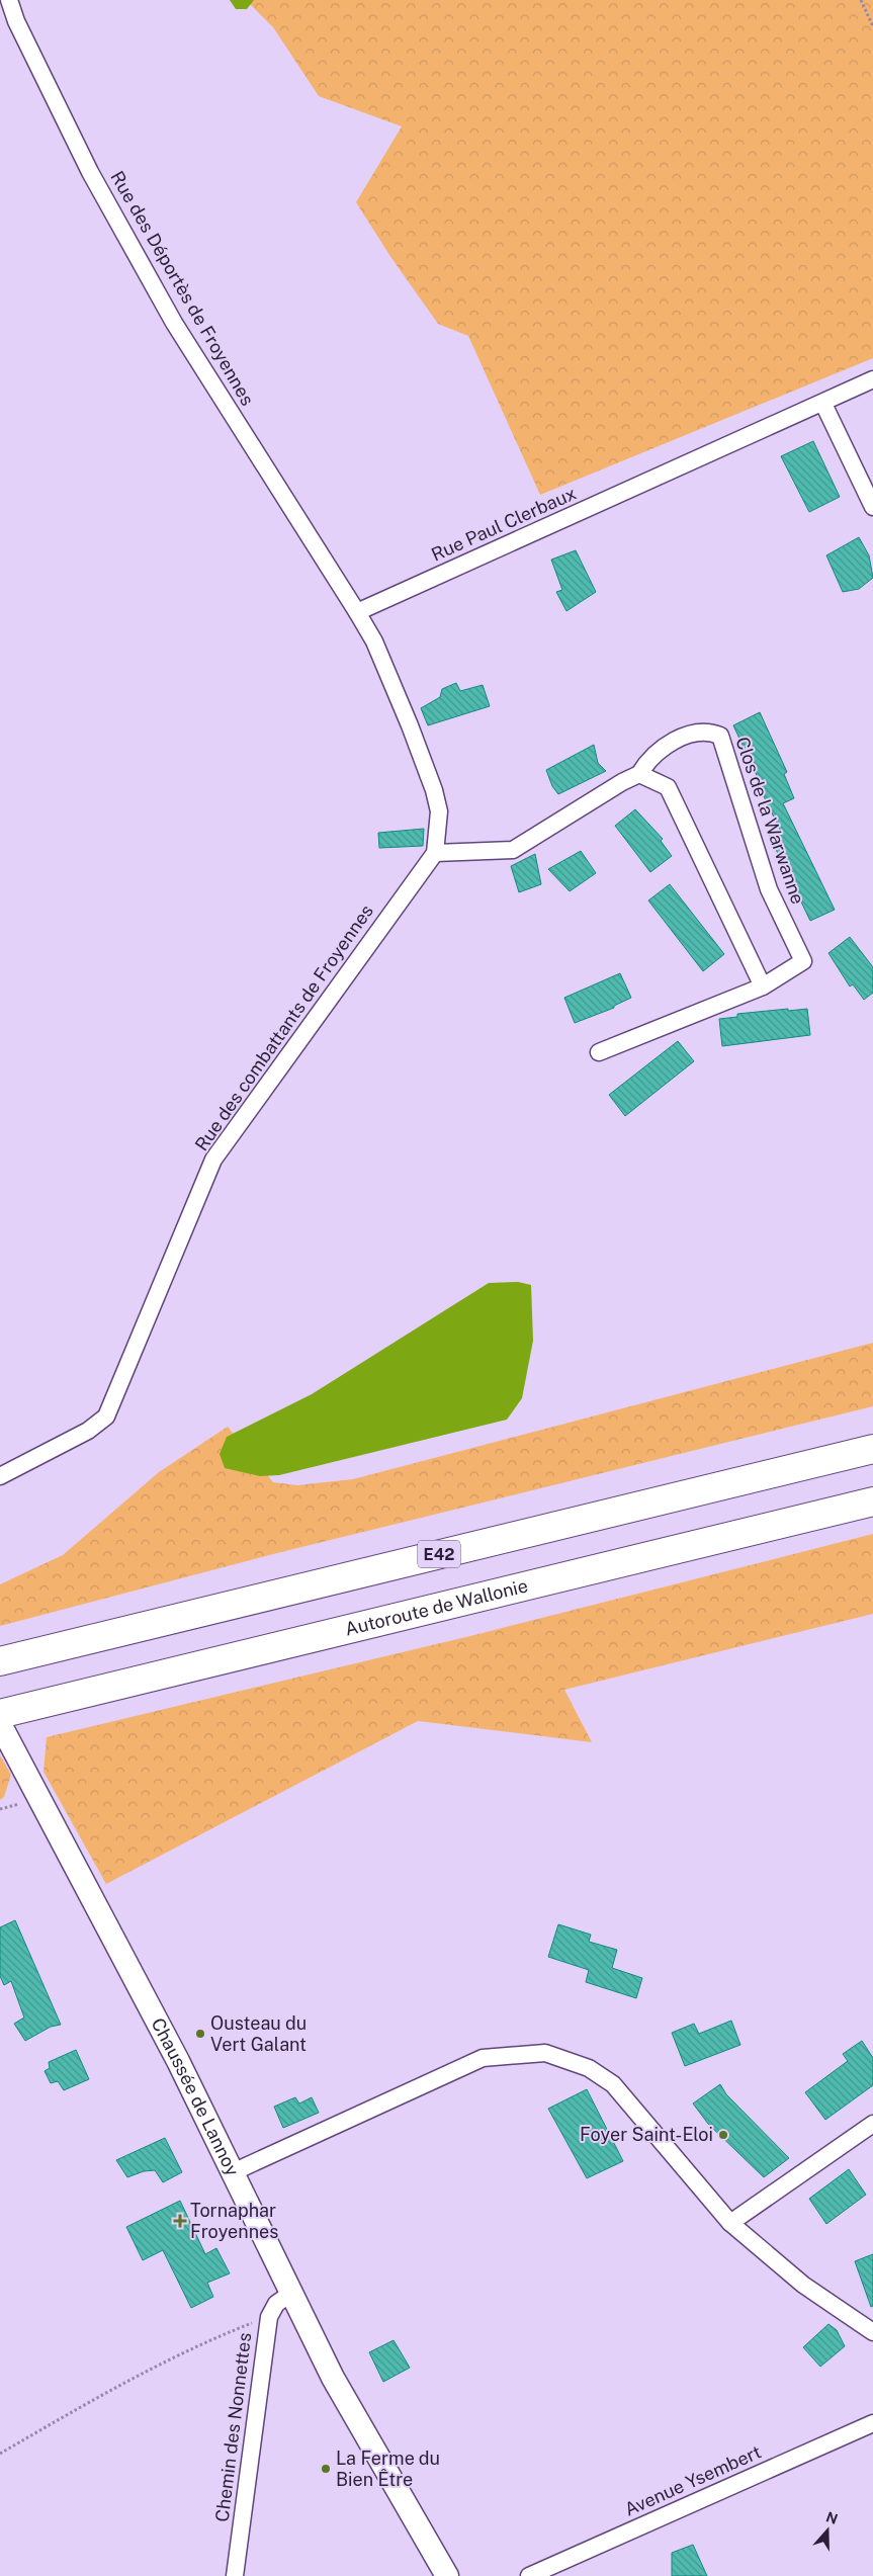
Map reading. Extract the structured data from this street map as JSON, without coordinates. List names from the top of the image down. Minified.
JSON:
{"streets":{"highway":["E42","Autoroute de Wallonie"],"main road":["Chaussée de Lannoy"],"street":["Rue des Déportès de Froyennes","Rue Paul Clerbaux","Clos de la Warwanne","Rue des combattants de Froyennes","Chemin des Nonnettes","Avenue Ysembert"]},"crossings":[["Rue des Déportès de Froyennes","Rue Paul Clerbaux"],["Clos de la Warwanne","Rue des combattants de Froyennes"],["Chaussée de Lannoy","Chemin des Nonnettes"]],"places":{"other":["Ousteau du Vert Galant","Foyer Saint-Eloi","La Ferme du Bien Être"],"health":["Tornaphar Froyennes"]},"north":"top"}
